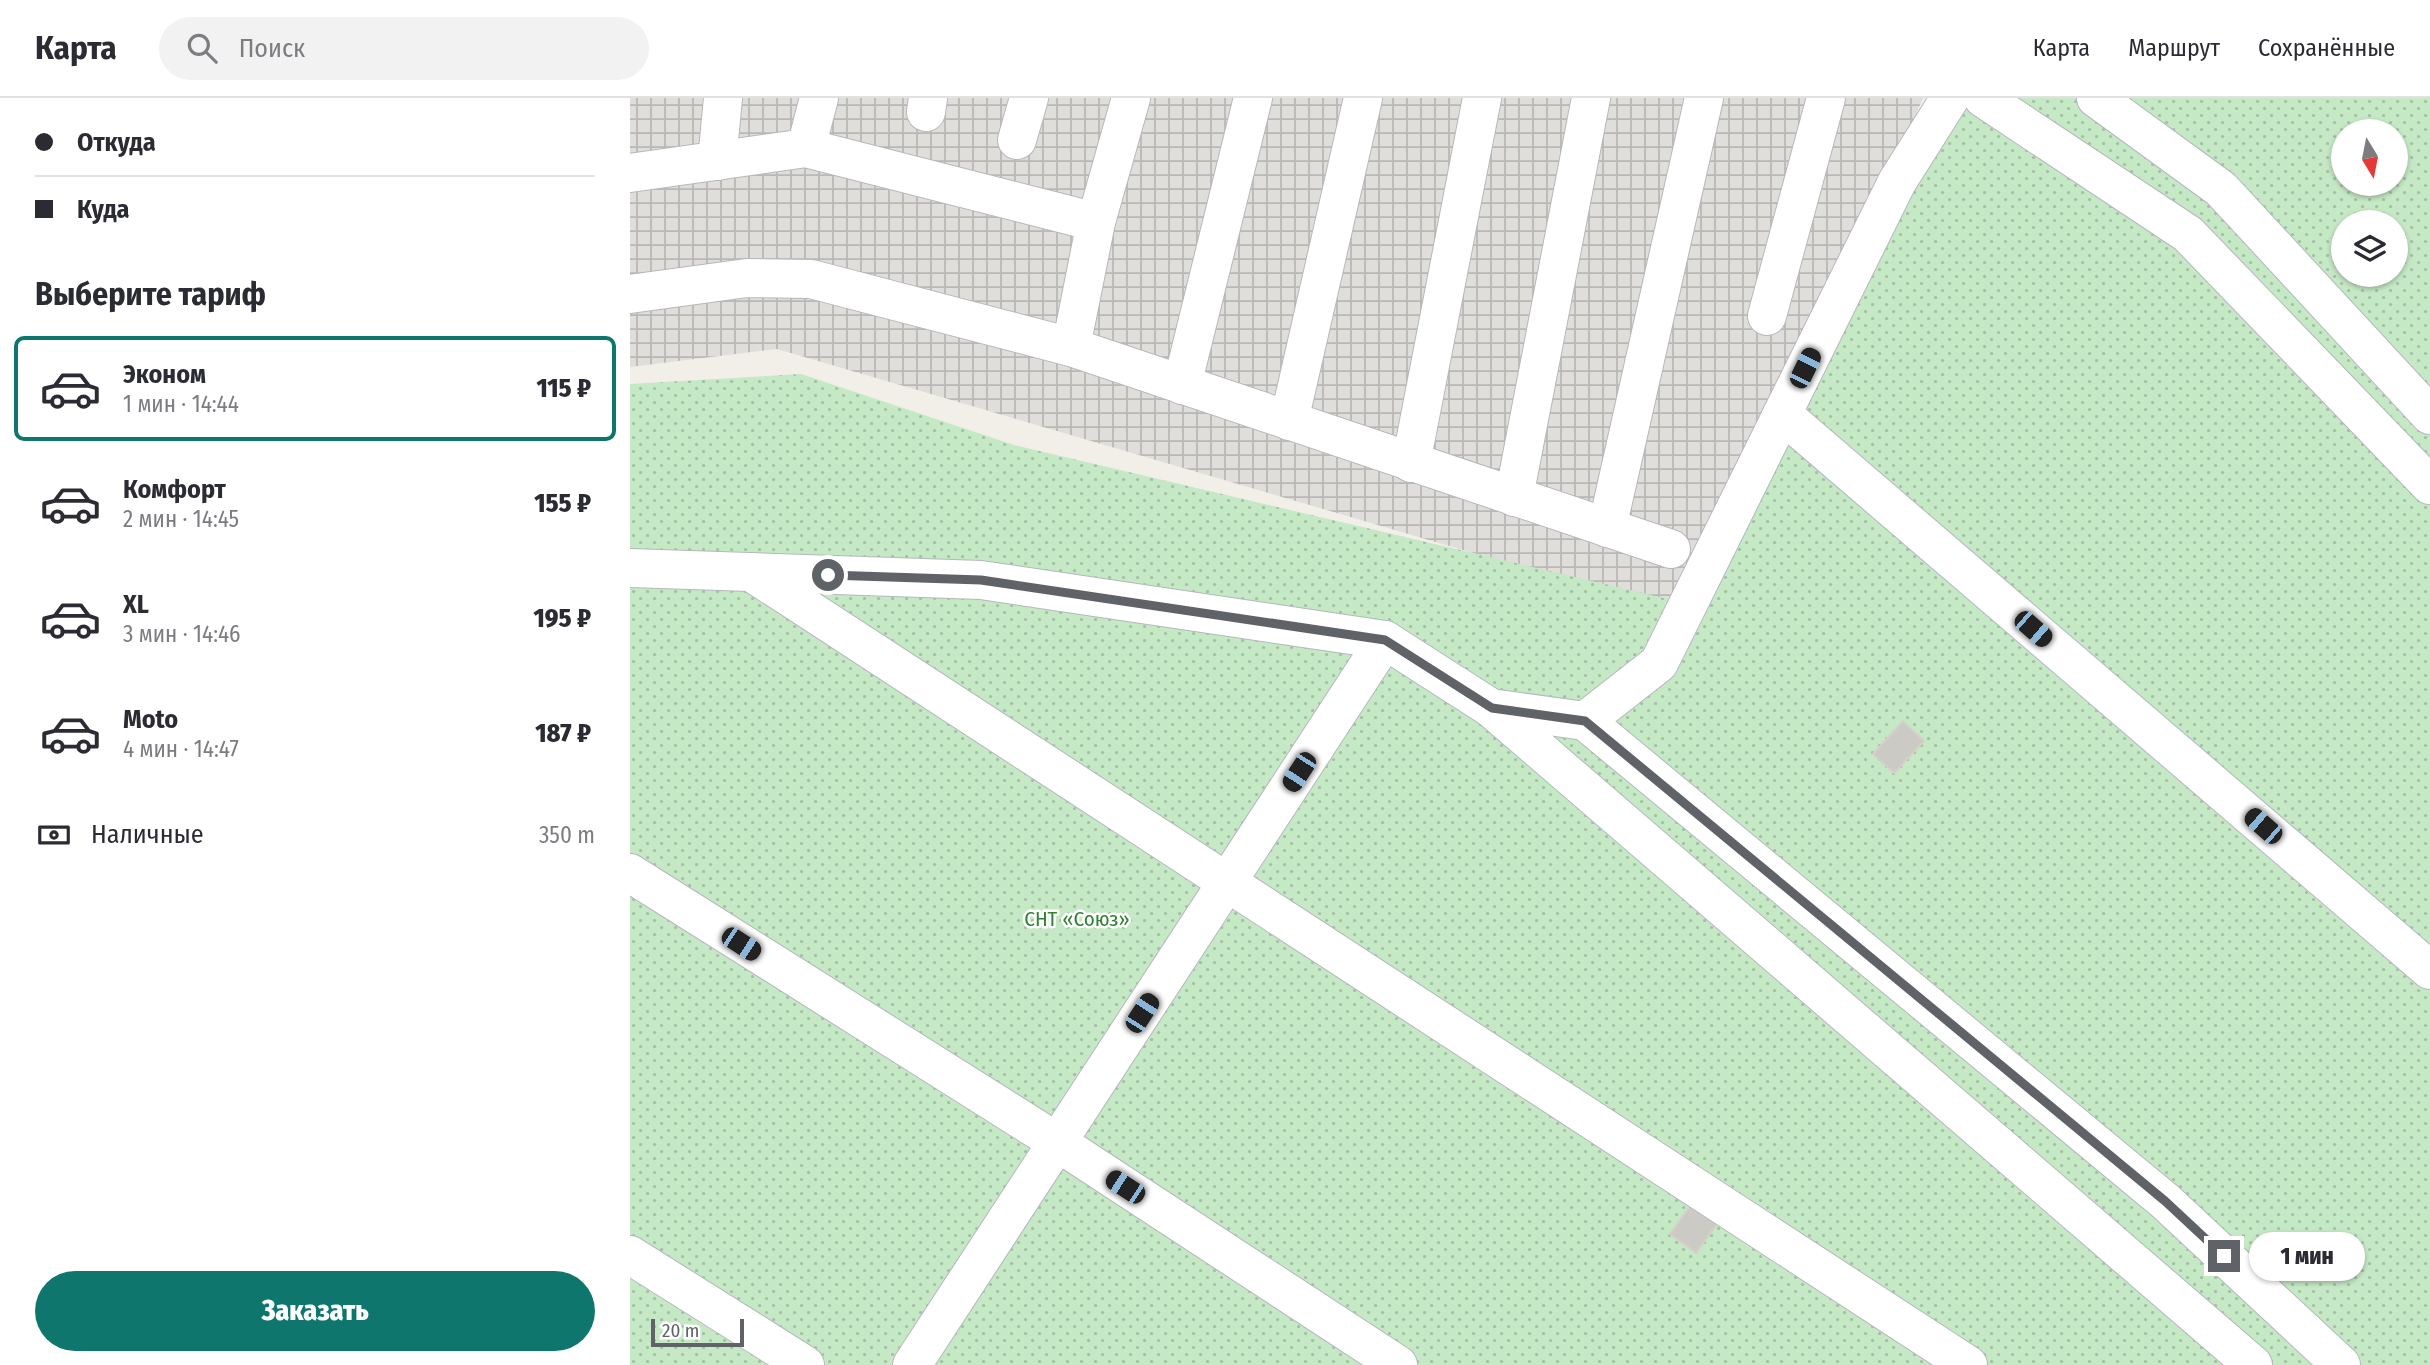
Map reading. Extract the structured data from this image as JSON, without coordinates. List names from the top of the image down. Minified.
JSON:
{"parks":["СНТ «Союз»"],"scale_bar":"20 m","north":"bottom","page":{"header":"Карта","search":"Поиск","nav":["Карта","Маршрут","Сохранённые"],"banner":["Откуда","Куда"],"heading":"Выберите тариф","list":[{"name":"Эконом","note":"1 мин · 14:44","value":"115 ₽"},{"name":"Комфорт","note":"2 мин · 14:45","value":"155 ₽"},{"name":"XL","note":"3 мин · 14:46","value":"195 ₽"},{"name":"Moto","note":"4 мин · 14:47","value":"187 ₽"}],"pay":["Наличные","350 m"],"bubble":"1 мин","buttons":"Заказать","scale":"20 m"}}
